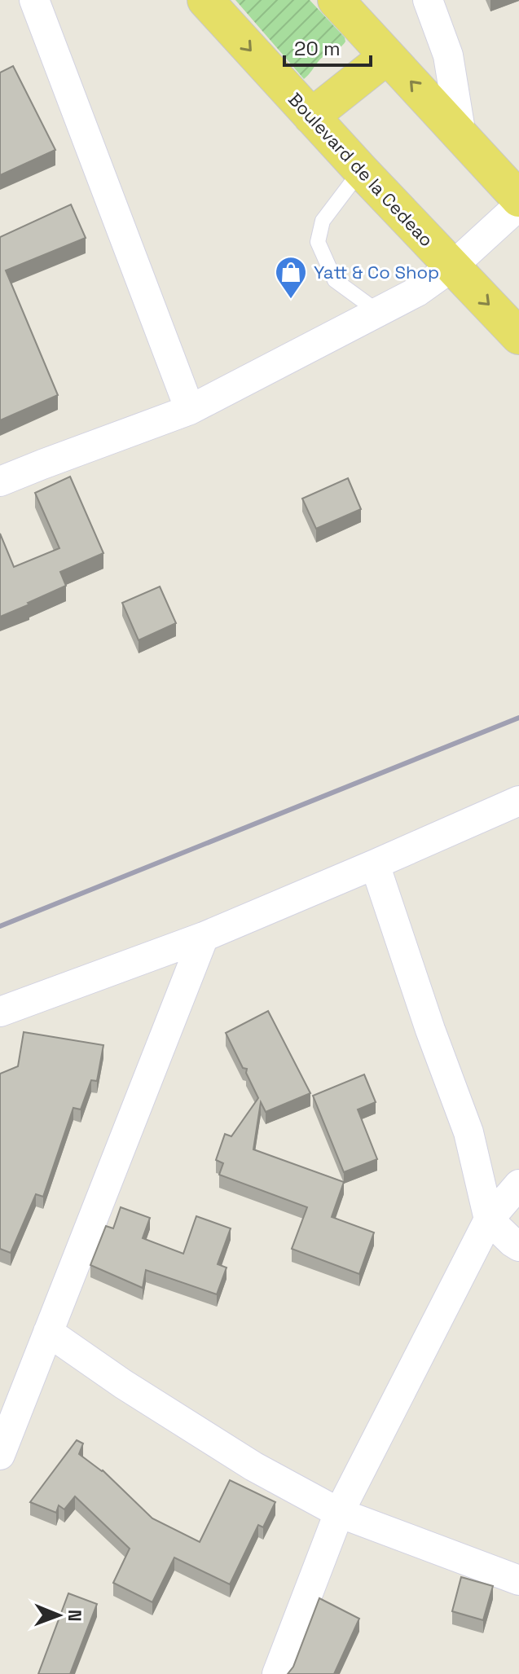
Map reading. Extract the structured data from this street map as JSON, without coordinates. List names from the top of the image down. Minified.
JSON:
{"streets":{"main road":["Boulevard de la Cedeao"]},"one_way":["Boulevard de la Cedeao"],"places":{"shop":["Yatt & Co Shop"]},"scale_bar":"20 m","north":"right"}
